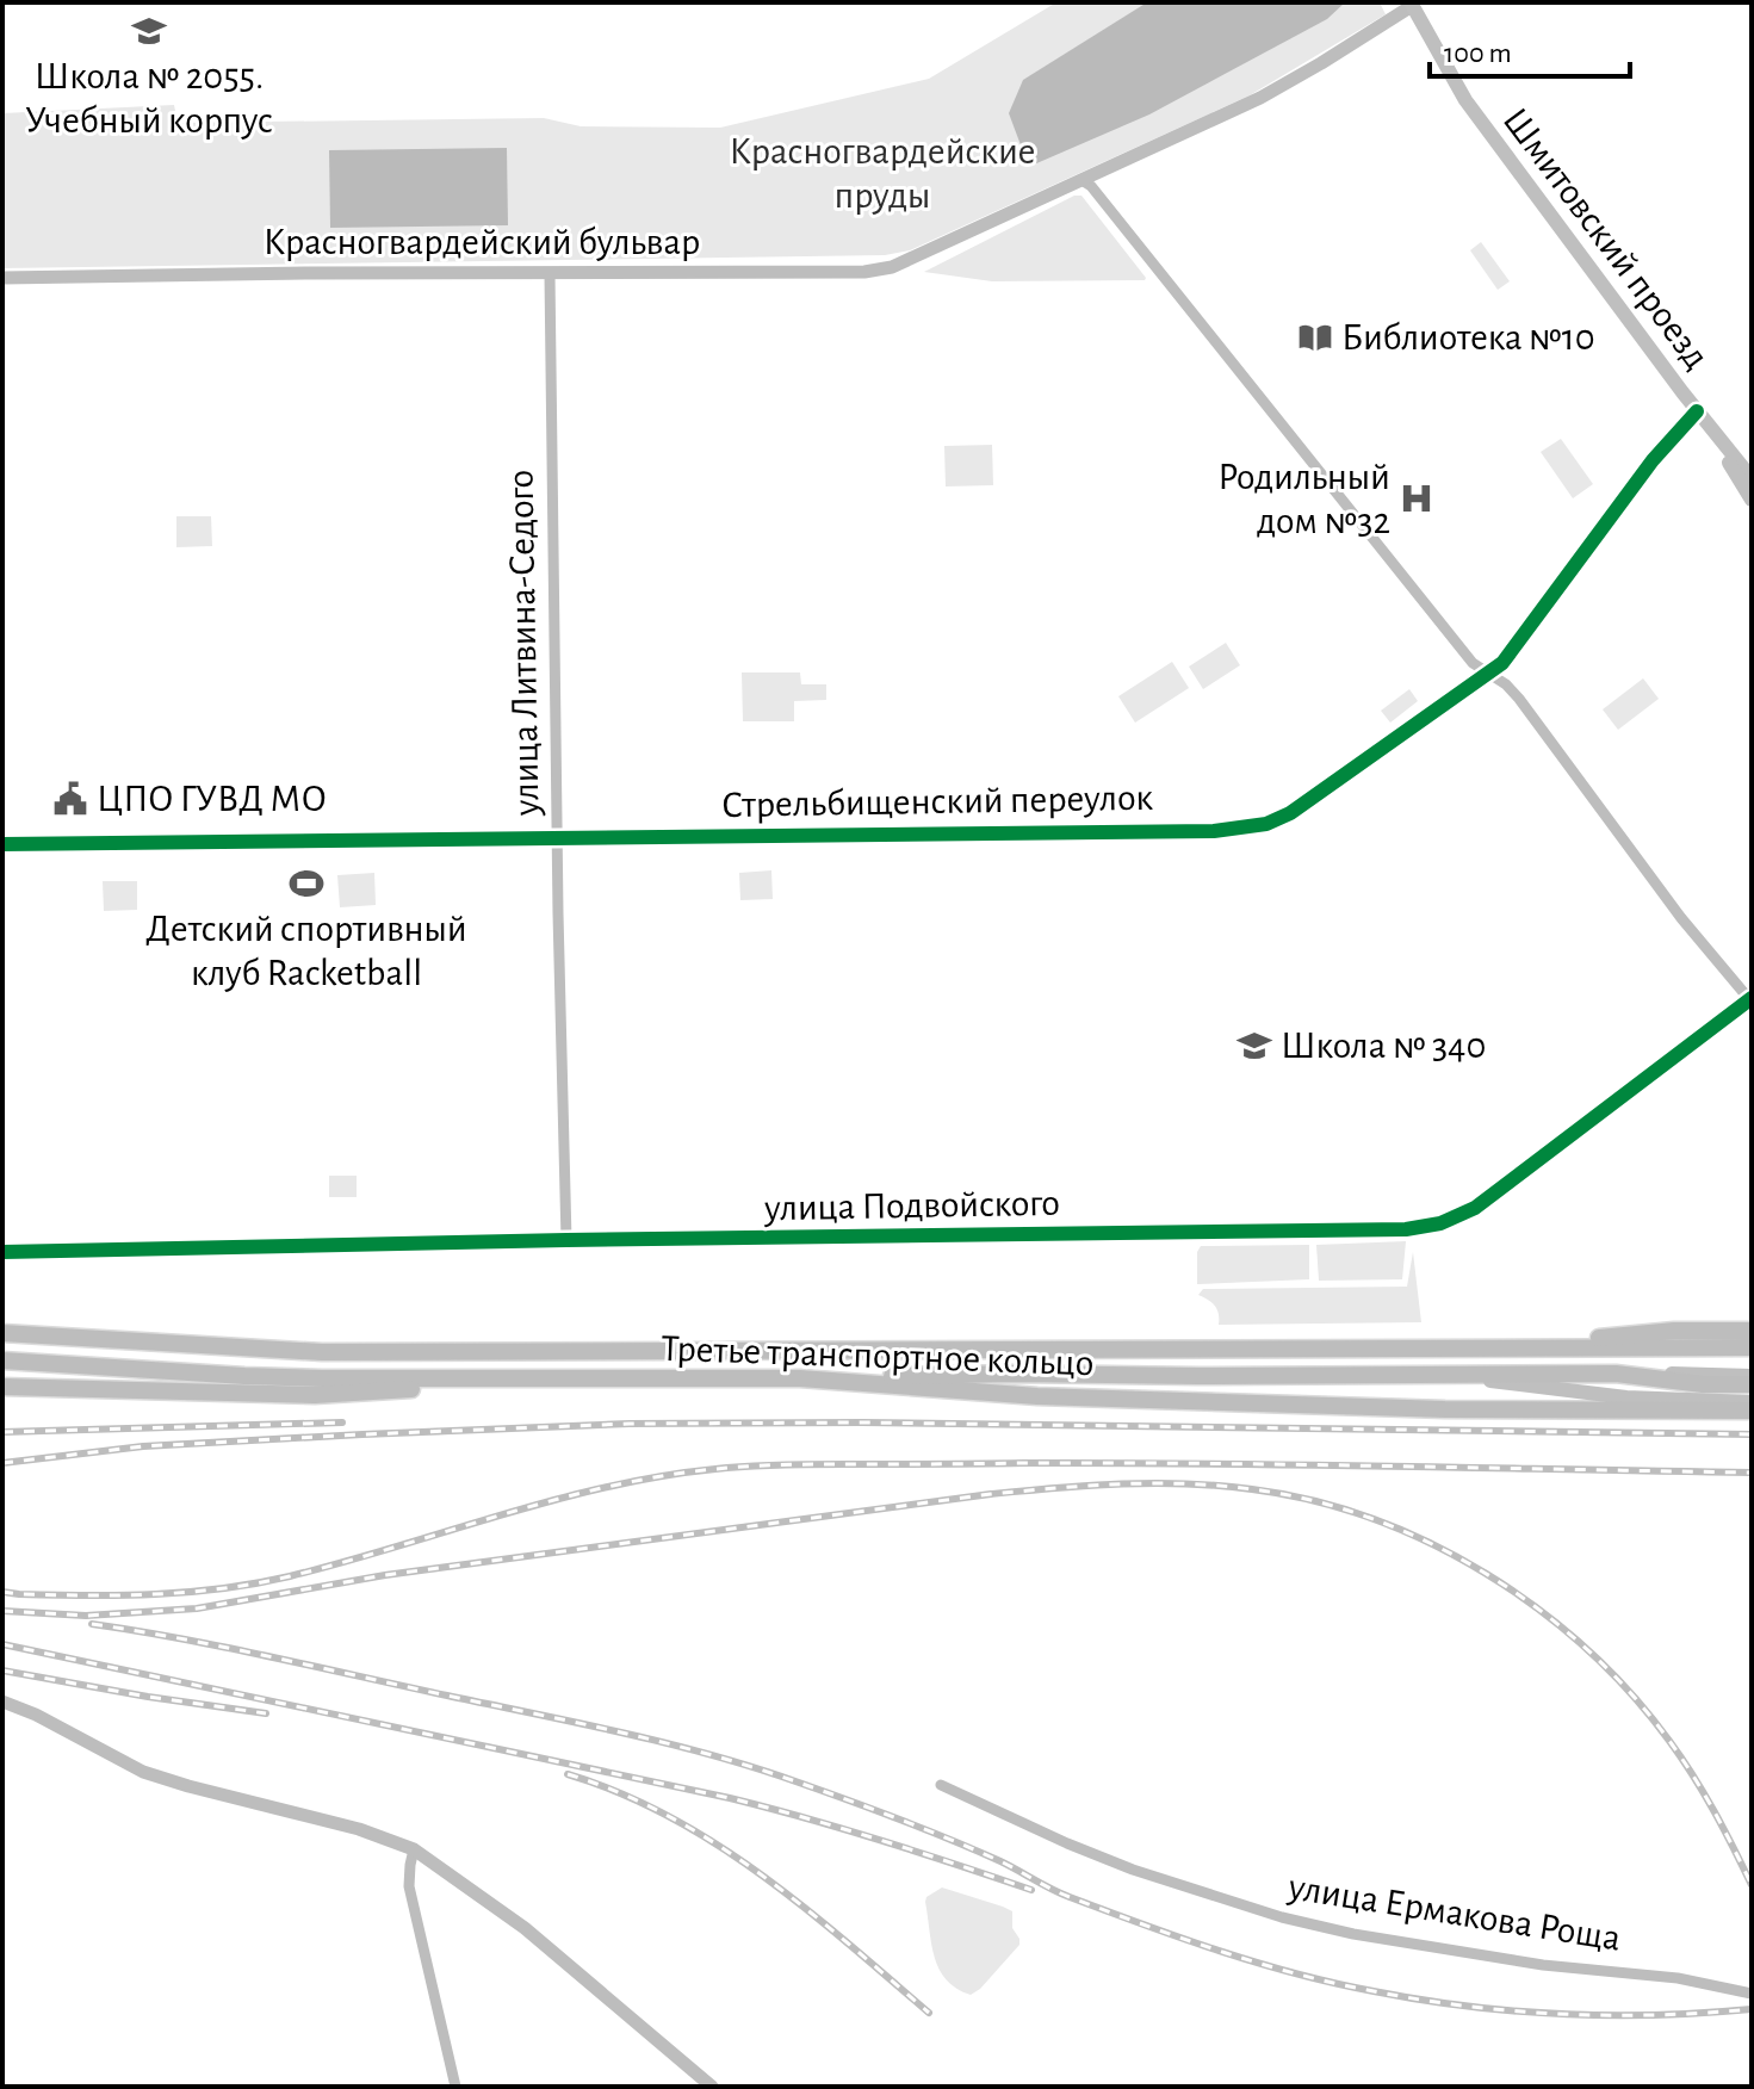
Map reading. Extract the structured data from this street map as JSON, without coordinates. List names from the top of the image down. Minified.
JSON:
{"streets":{"main road":["Шмитовский проезд","Третье транспортное кольцо"],"street":["Красногвардейский бульвар","улица Литвина-Седого","Стрельбищенский переулок","улица Подвойского","улица Ермакова Роща"]},"crossings":[["Шмитовский проезд","Красногвардейский бульвар"],["Шмитовский проезд","Стрельбищенский переулок"],["Красногвардейский бульвар","улица Литвина-Седого"],["улица Литвина-Седого","Стрельбищенский переулок"],["улица Литвина-Седого","улица Подвойского"]],"parks":["Красногвардейские пруды"],"places":{"school or university":["Школа № 2055. Учебный корпус","Школа № 340"],"library":["Библиотека №10"],"hospital":["Родильный дом №32"],"public building":["ЦПО ГУВД МО"],"sports":["Детский спортивный клуб Racketball"]},"scale_bar":"100 m"}
